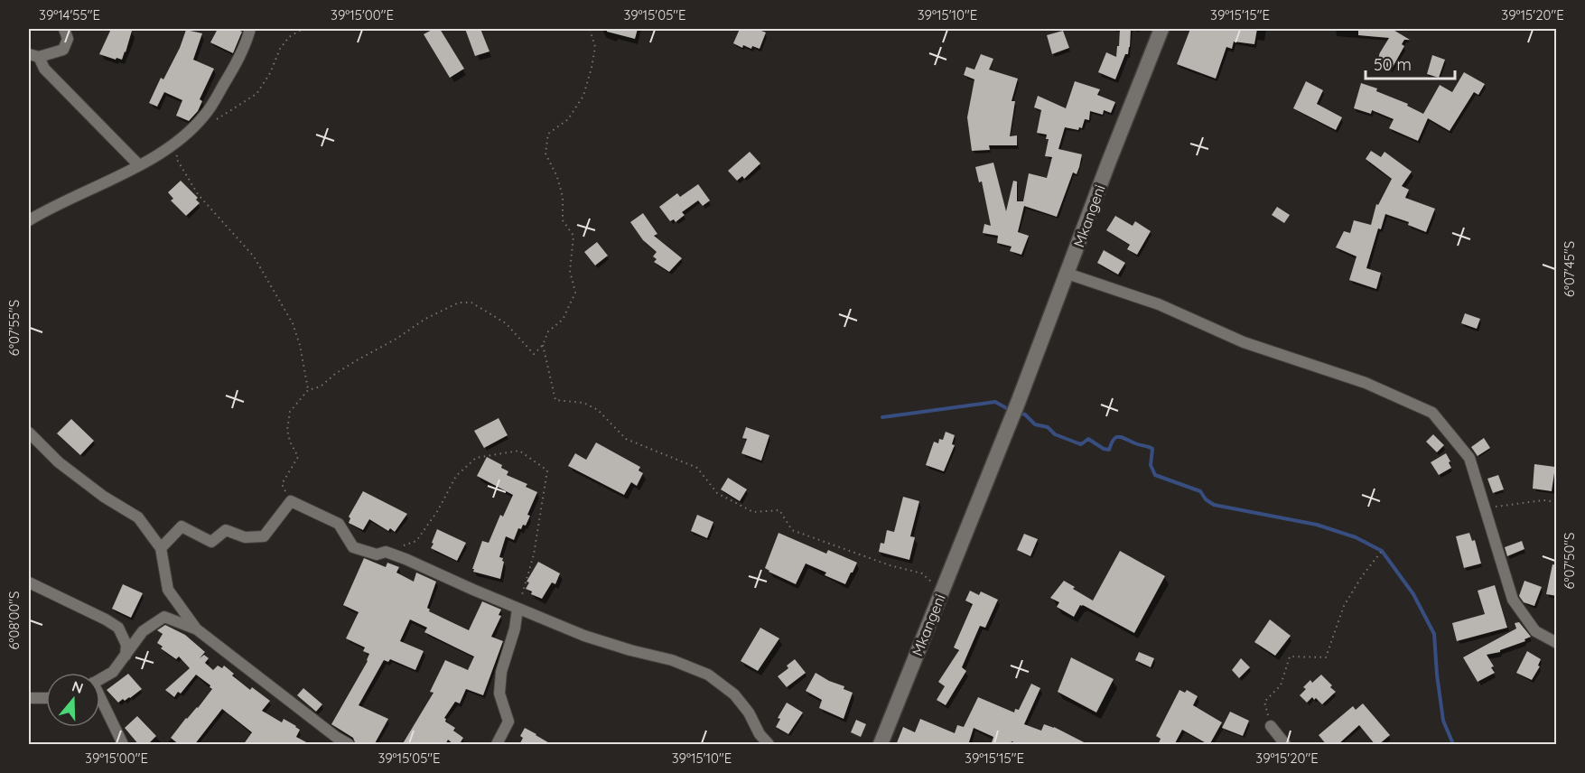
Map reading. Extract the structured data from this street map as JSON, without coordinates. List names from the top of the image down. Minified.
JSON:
{"streets":{"street":["Mkangeni"]},"scale_bar":"50 m","north":"top","coordinates":["39°14'55\"E","39°15'00\"E","39°15'05\"E","39°15'10\"E","39°15'15\"E","39°15'20\"E","6°07'45\"S","6°07'55\"S","6°07'50\"S","6°08'00\"S"]}
